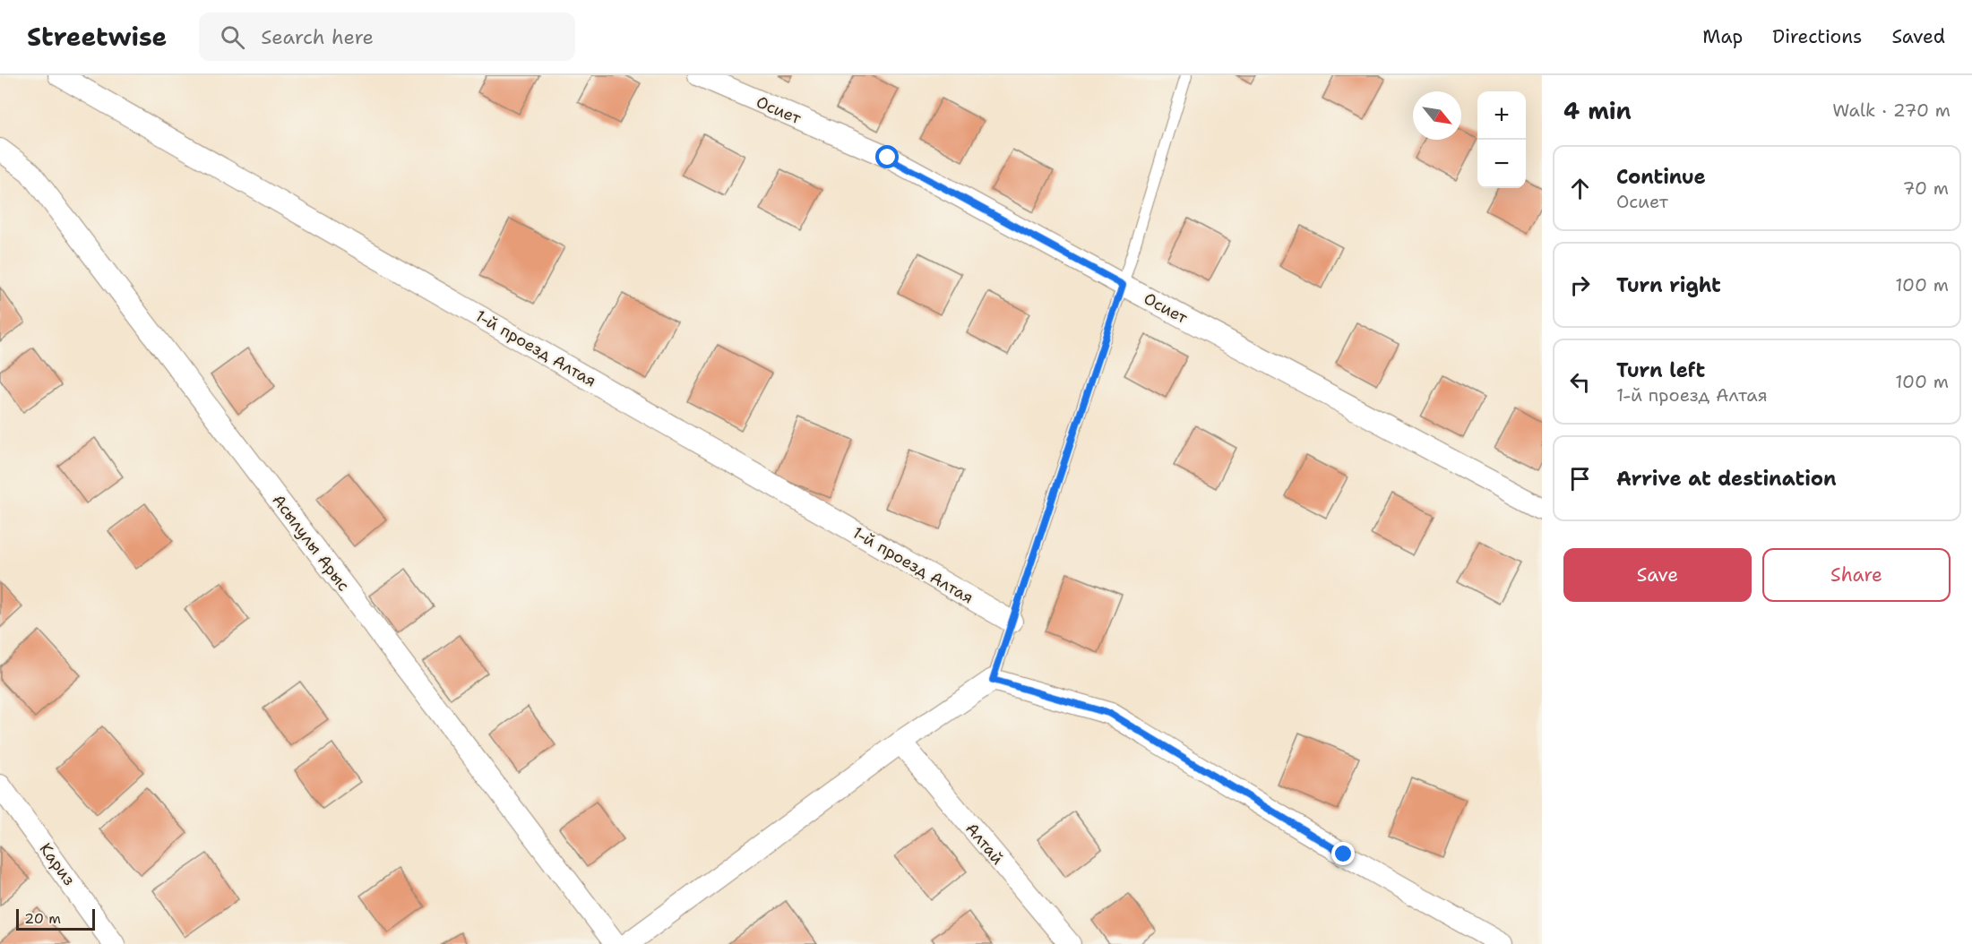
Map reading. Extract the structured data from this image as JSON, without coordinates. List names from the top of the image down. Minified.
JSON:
{"streets":{"street":["Осиет","1-й проезд Алтая","Асылулы Арыс","Алтай","Кариз"]},"scale_bar":"20 m","north":"bottom right","page":{"header":"Streetwise","search":"Search here","nav":["Map","Directions","Saved"],"heading":["4 min","Walk · 270 m"],"map_buttons":["+","−"],"list":[["Continue","Осиет","70 m"],["Turn right","100 m"],["Turn left","1-й проезд Алтая","100 m"],"Arrive at destination"],"buttons":["Save","Share"],"scale":"20 m"}}
